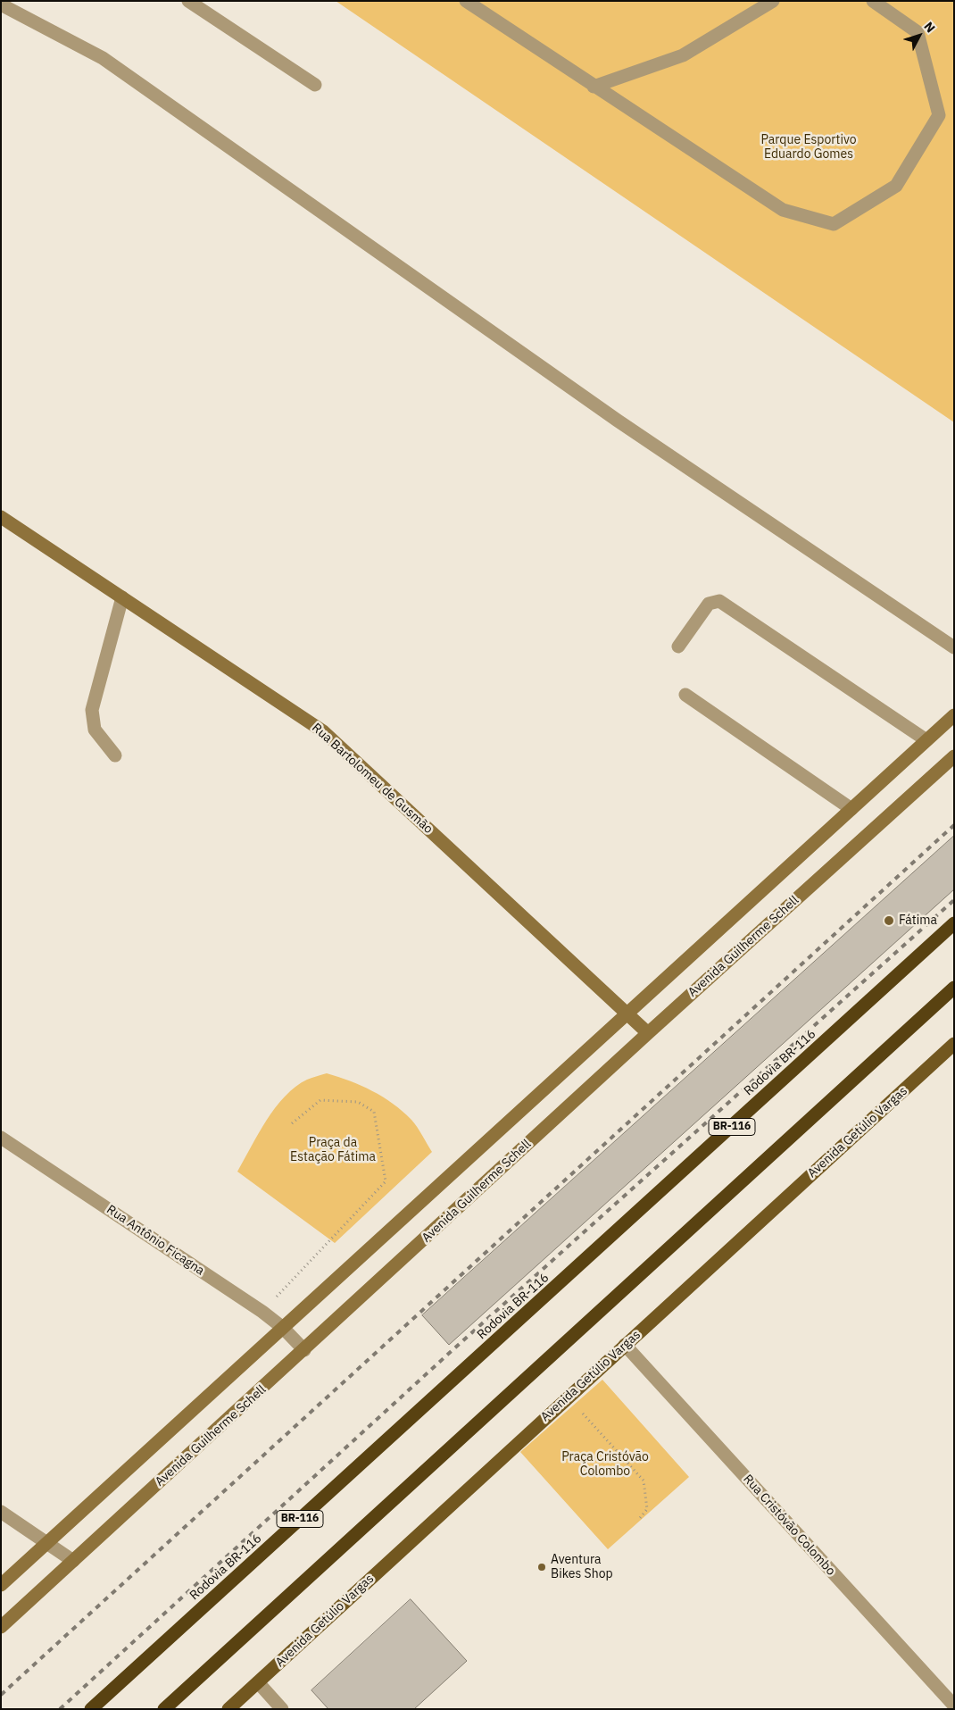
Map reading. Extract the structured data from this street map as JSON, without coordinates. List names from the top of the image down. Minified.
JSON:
{"streets":{"highway":["Rodovia BR-116","BR-116"],"main road":["Rua Bartolomeu de Gusmão","Avenida Guilherme Schell","Avenida Getúlio Vargas"],"street":["Rua Antônio Ficagna","Rua Cristóvão Colombo"]},"crossings":[["Rua Bartolomeu de Gusmão","Avenida Guilherme Schell"],["Avenida Guilherme Schell","Rua Antônio Ficagna"],["Avenida Getúlio Vargas","Rua Cristóvão Colombo"]],"parks":["Parque Esportivo Eduardo Gomes","Praça da Estação Fátima","Praça Cristóvão Colombo"],"places":["Fátima","Aventura Bikes Shop"],"north":"top right"}
